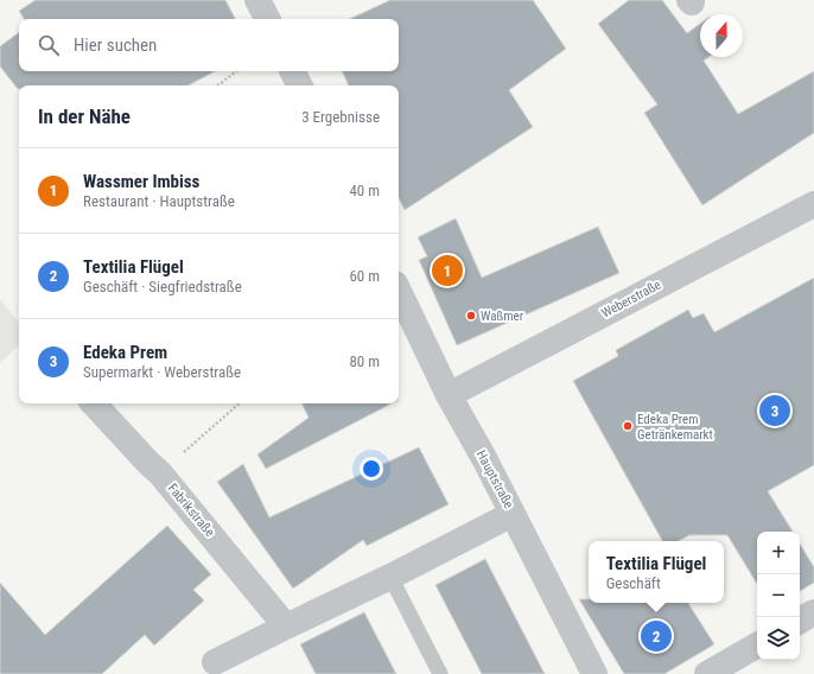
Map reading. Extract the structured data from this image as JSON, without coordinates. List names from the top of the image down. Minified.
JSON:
{"streets":{"street":["Weberstraße","Hauptstraße","Fabrikstraße"]},"crossings":[["Weberstraße","Hauptstraße"]],"places":["Waßmer","Edeka Prem Getränkemarkt"],"north":"top","page":{"search":"Hier suchen","heading":["In der Nähe","3 Ergebnisse"],"list":[{"mark":"1","name":"Wassmer Imbiss","note":"Restaurant · Hauptstraße","value":"40 m"},{"mark":"2","name":"Textilia Flügel","note":"Geschäft · Siegfriedstraße","value":"60 m"},{"mark":"3","name":"Edeka Prem","note":"Supermarkt · Weberstraße","value":"80 m"}],"pins":["1","3","2"],"map_buttons":["+","−"],"popup":["Textilia Flügel","Geschäft"]}}
